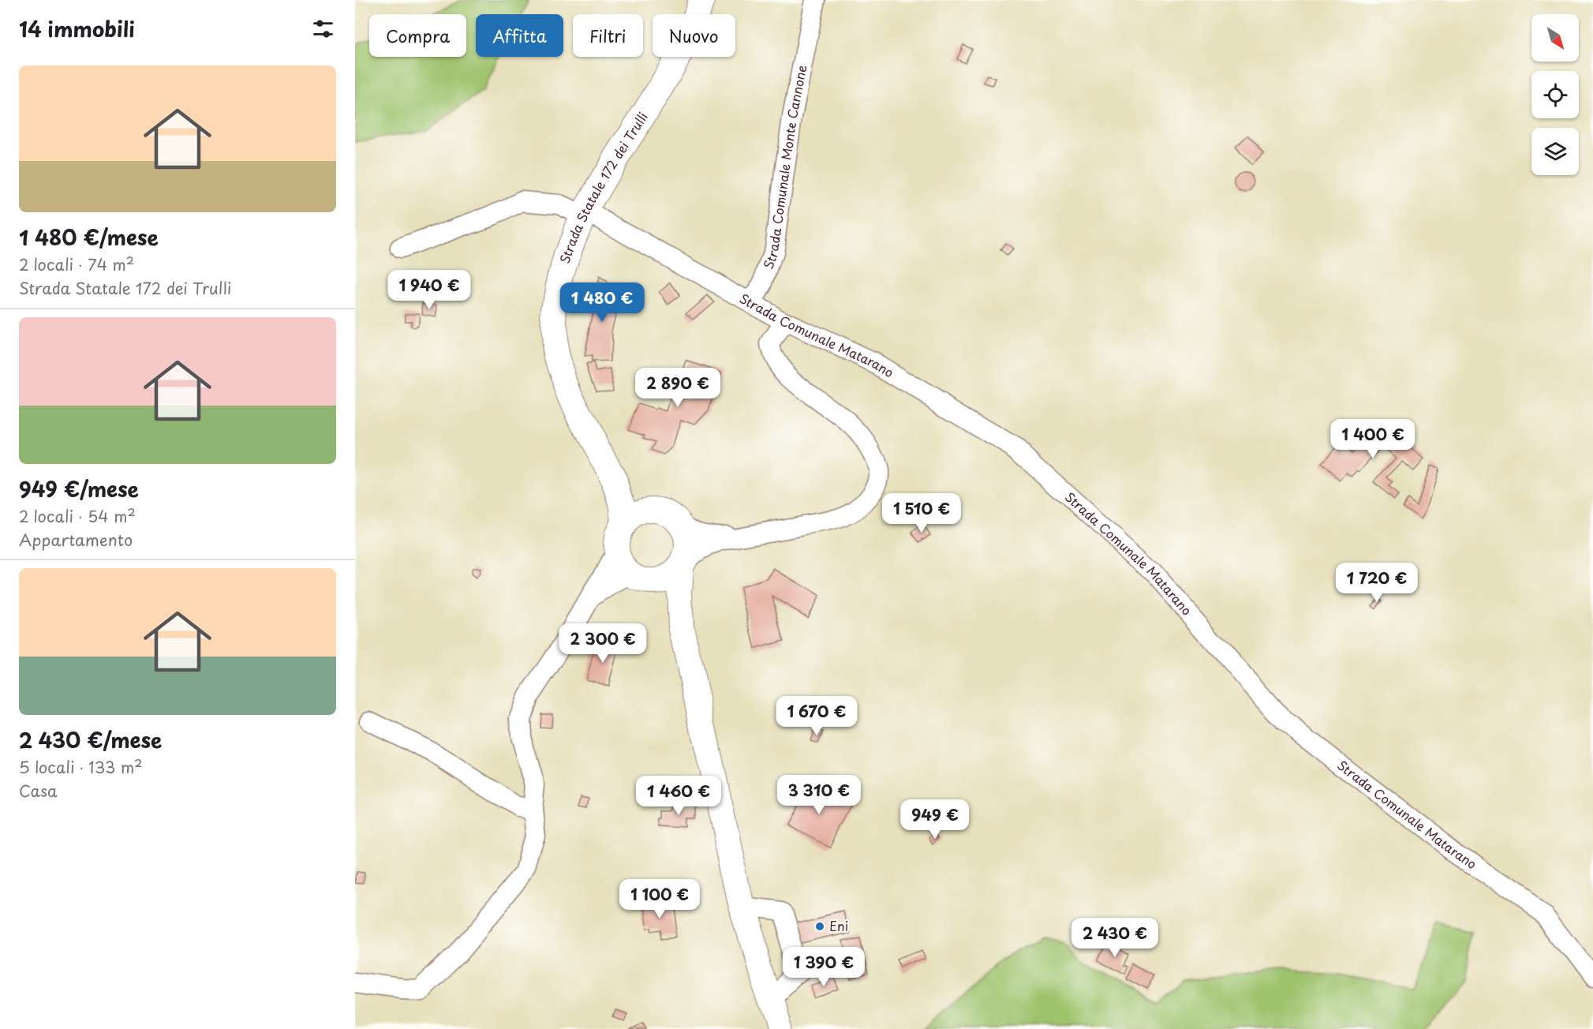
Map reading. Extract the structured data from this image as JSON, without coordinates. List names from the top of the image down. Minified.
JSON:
{"streets":{"main road":["Strada Statale 172 dei Trulli"],"street":["Strada Comunale Monte Cannone","Strada Comunale Matarano"]},"crossings":[["Strada Comunale Monte Cannone","Strada Comunale Matarano"],["Strada Statale 172 dei Trulli","Strada Comunale Matarano"]],"places":["Eni"],"north":"bottom right","page":{"heading":"14 immobili","chip":["Compra","Affitta","Filtri","Nuovo"],"list":[{"name":"1 480 €/mese","note":"2 locali · 74 m² · Strada Statale 172 dei Trulli"},{"name":"949 €/mese","note":"2 locali · 54 m² · Appartamento"},{"name":"2 430 €/mese","note":"5 locali · 133 m² · Casa"}],"price":["1 940 €","1 480 €","2 890 €","1 400 €","1 510 €","1 720 €","2 300 €","1 670 €","3 310 €","1 460 €","949 €","1 100 €","2 430 €","1 390 €"]}}
